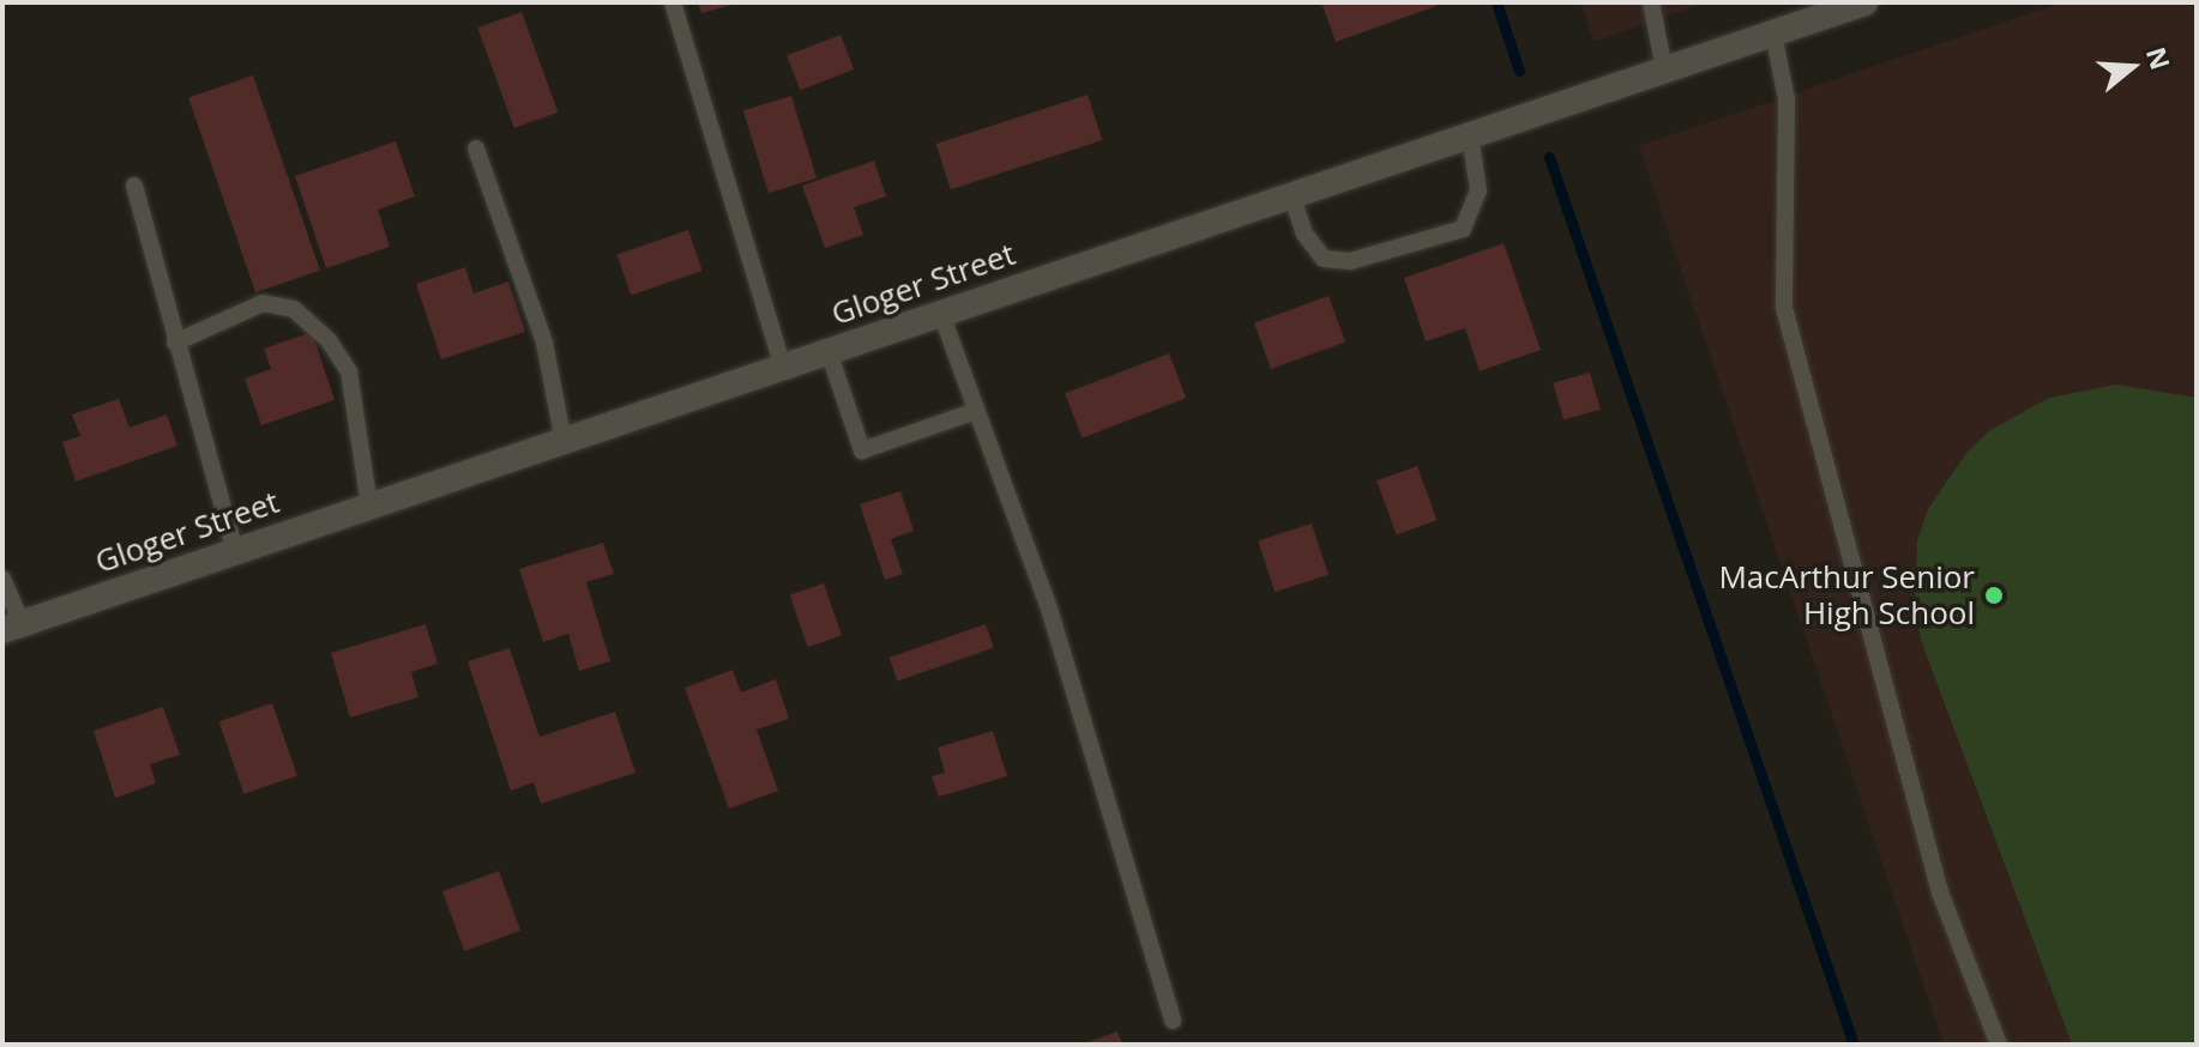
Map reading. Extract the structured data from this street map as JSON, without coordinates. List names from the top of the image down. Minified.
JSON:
{"streets":{"street":["Gloger Street"]},"places":["MacArthur Senior High School"],"north":"right"}
